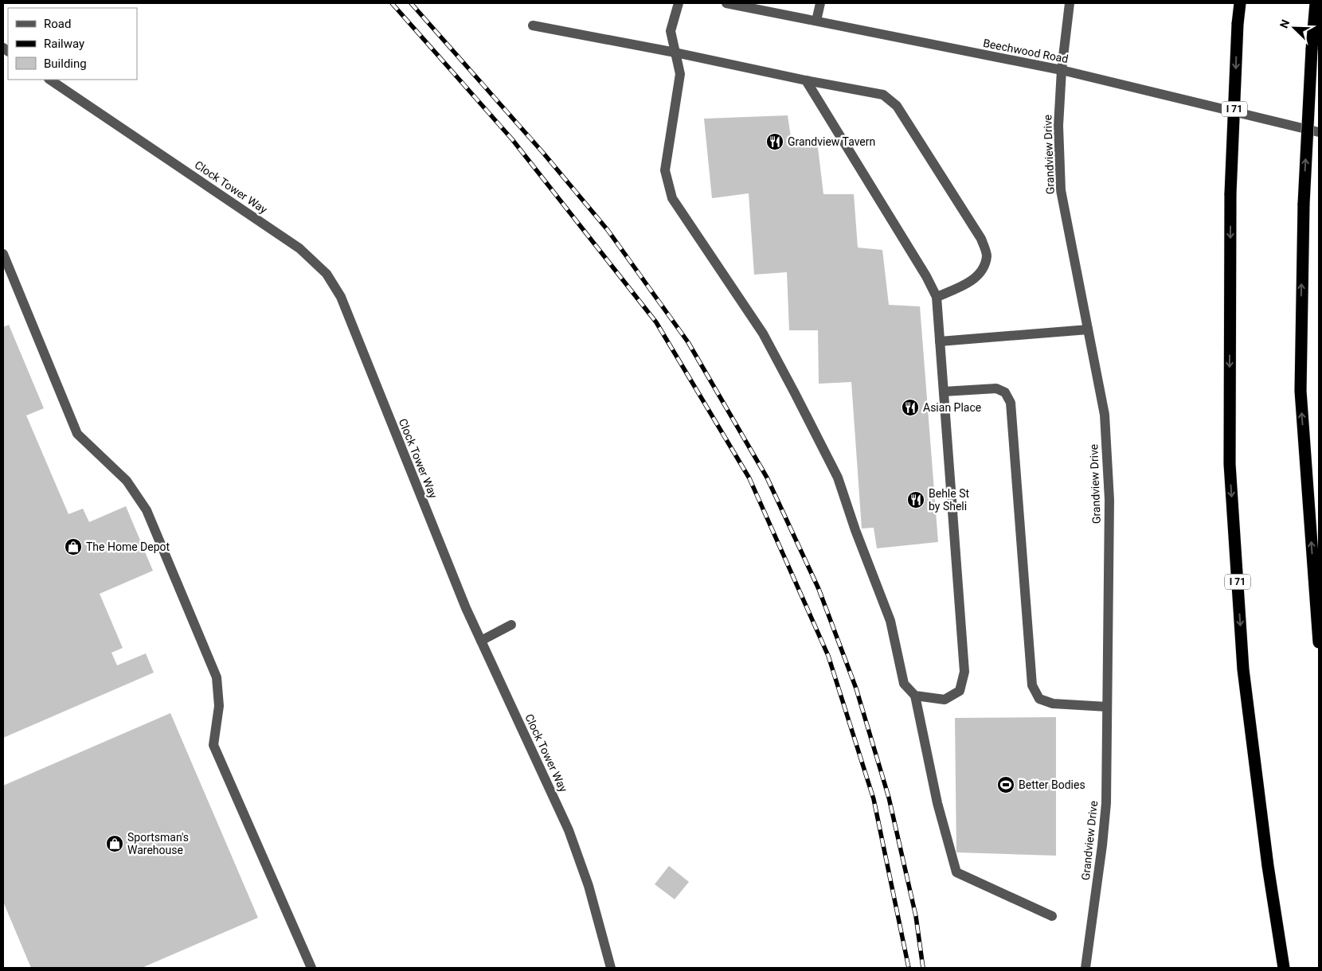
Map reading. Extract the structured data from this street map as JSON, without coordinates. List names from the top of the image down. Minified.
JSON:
{"streets":{"highway":["I 71"],"street":["Beechwood Road","Grandview Drive","Clock Tower Way"]},"crossings":[["Beechwood Road","Grandview Drive"]],"places":{"restaurant":["Grandview Tavern","Asian Place","Behle St by Sheli"],"shop":["The Home Depot","Sportsman's Warehouse"],"sports":["Better Bodies"]},"legend":["Road","Railway","Building"],"north":"top left"}
